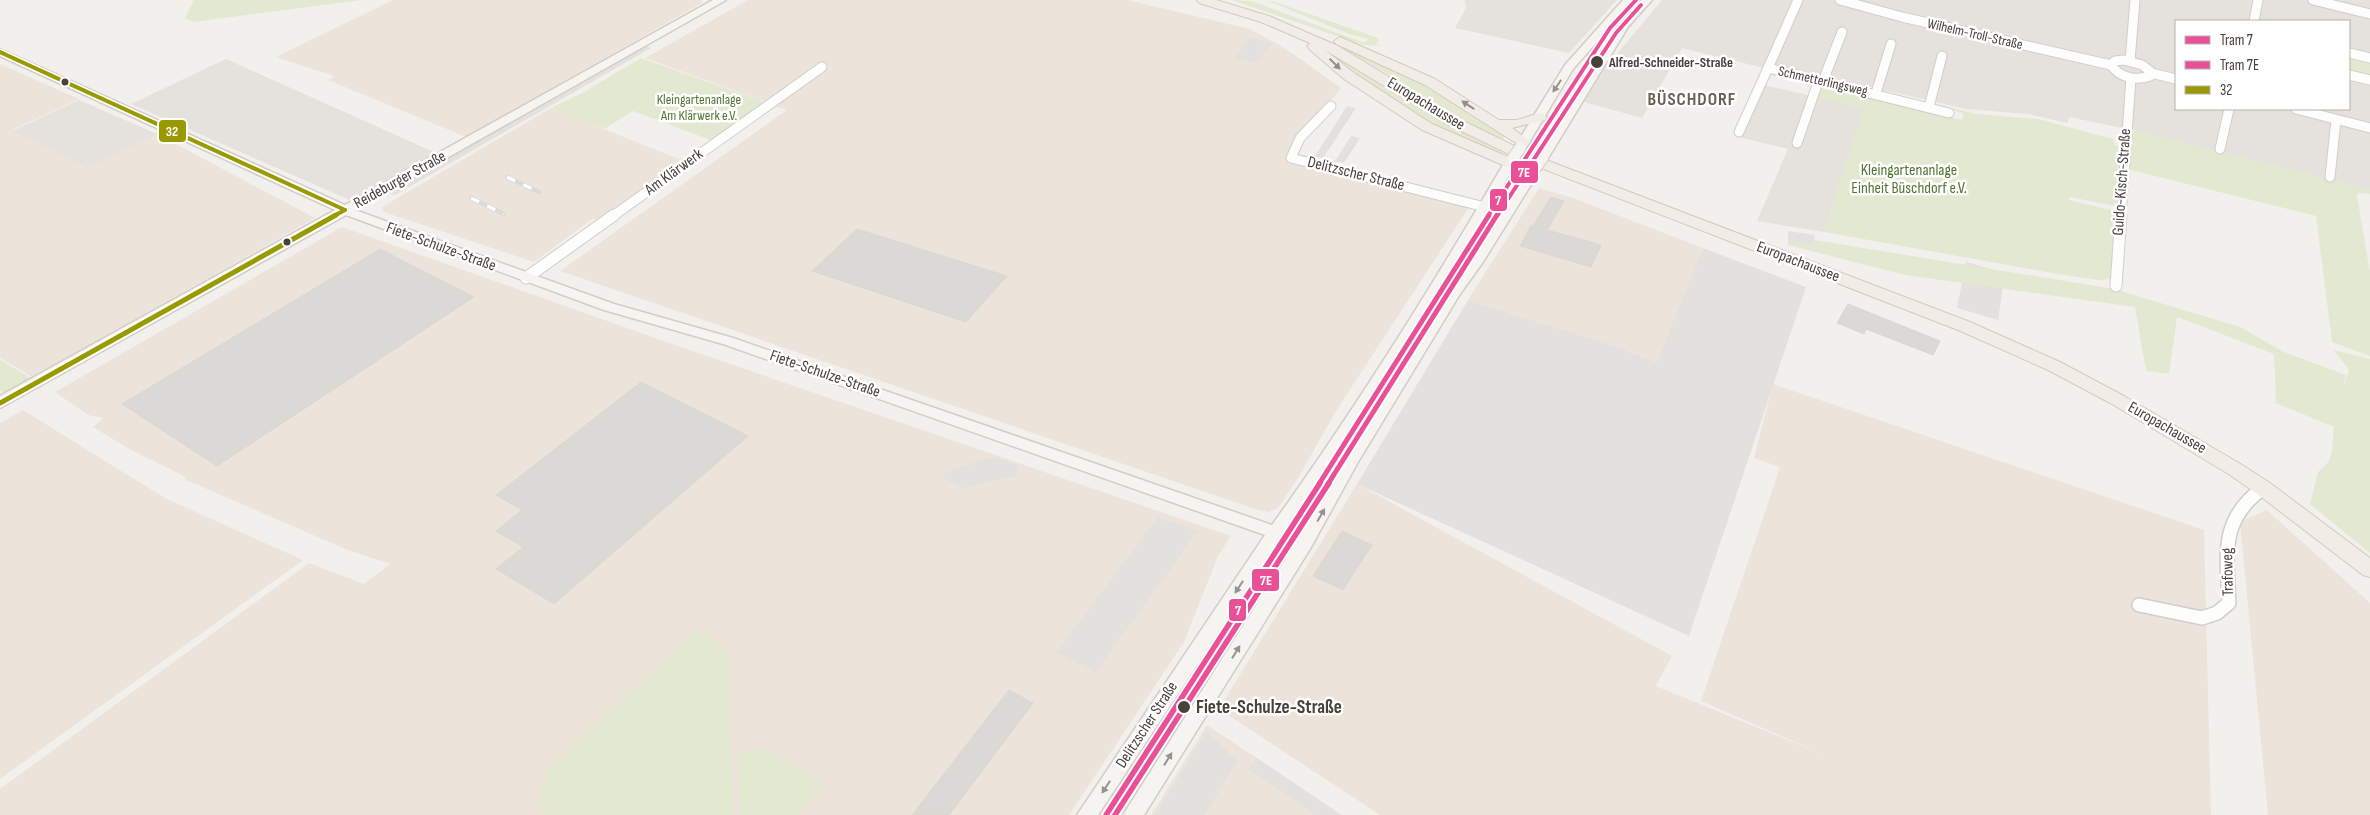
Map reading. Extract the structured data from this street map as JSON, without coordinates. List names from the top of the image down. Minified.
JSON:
{"streets":{"main road":["Europachaussee"],"street":["Wilhelm-Troll-Straße","Schmetterlingsweg","Am Klärwerk","Delitzscher Straße","Reideburger Straße","Guido-Kisch-Straße","Fiete-Schulze-Straße","Trafoweg"]},"crossings":[["Europachaussee","Trafoweg"],["Am Klärwerk","Fiete-Schulze-Straße"],["Delitzscher Straße","Fiete-Schulze-Straße"],["Reideburger Straße","Fiete-Schulze-Straße"]],"districts":["BÜSCHDORF"],"parks":["Kleingartenanlage Am Klärwerk e.V.","Kleingartenanlage Einheit Büschdorf e.V."],"places":["Alfred-Schneider-Straße","Fiete-Schulze-Straße"],"lines":["tram line 7","tram line 7E","transit line 32"],"legend":["Tram 7","Tram 7E","32"]}
